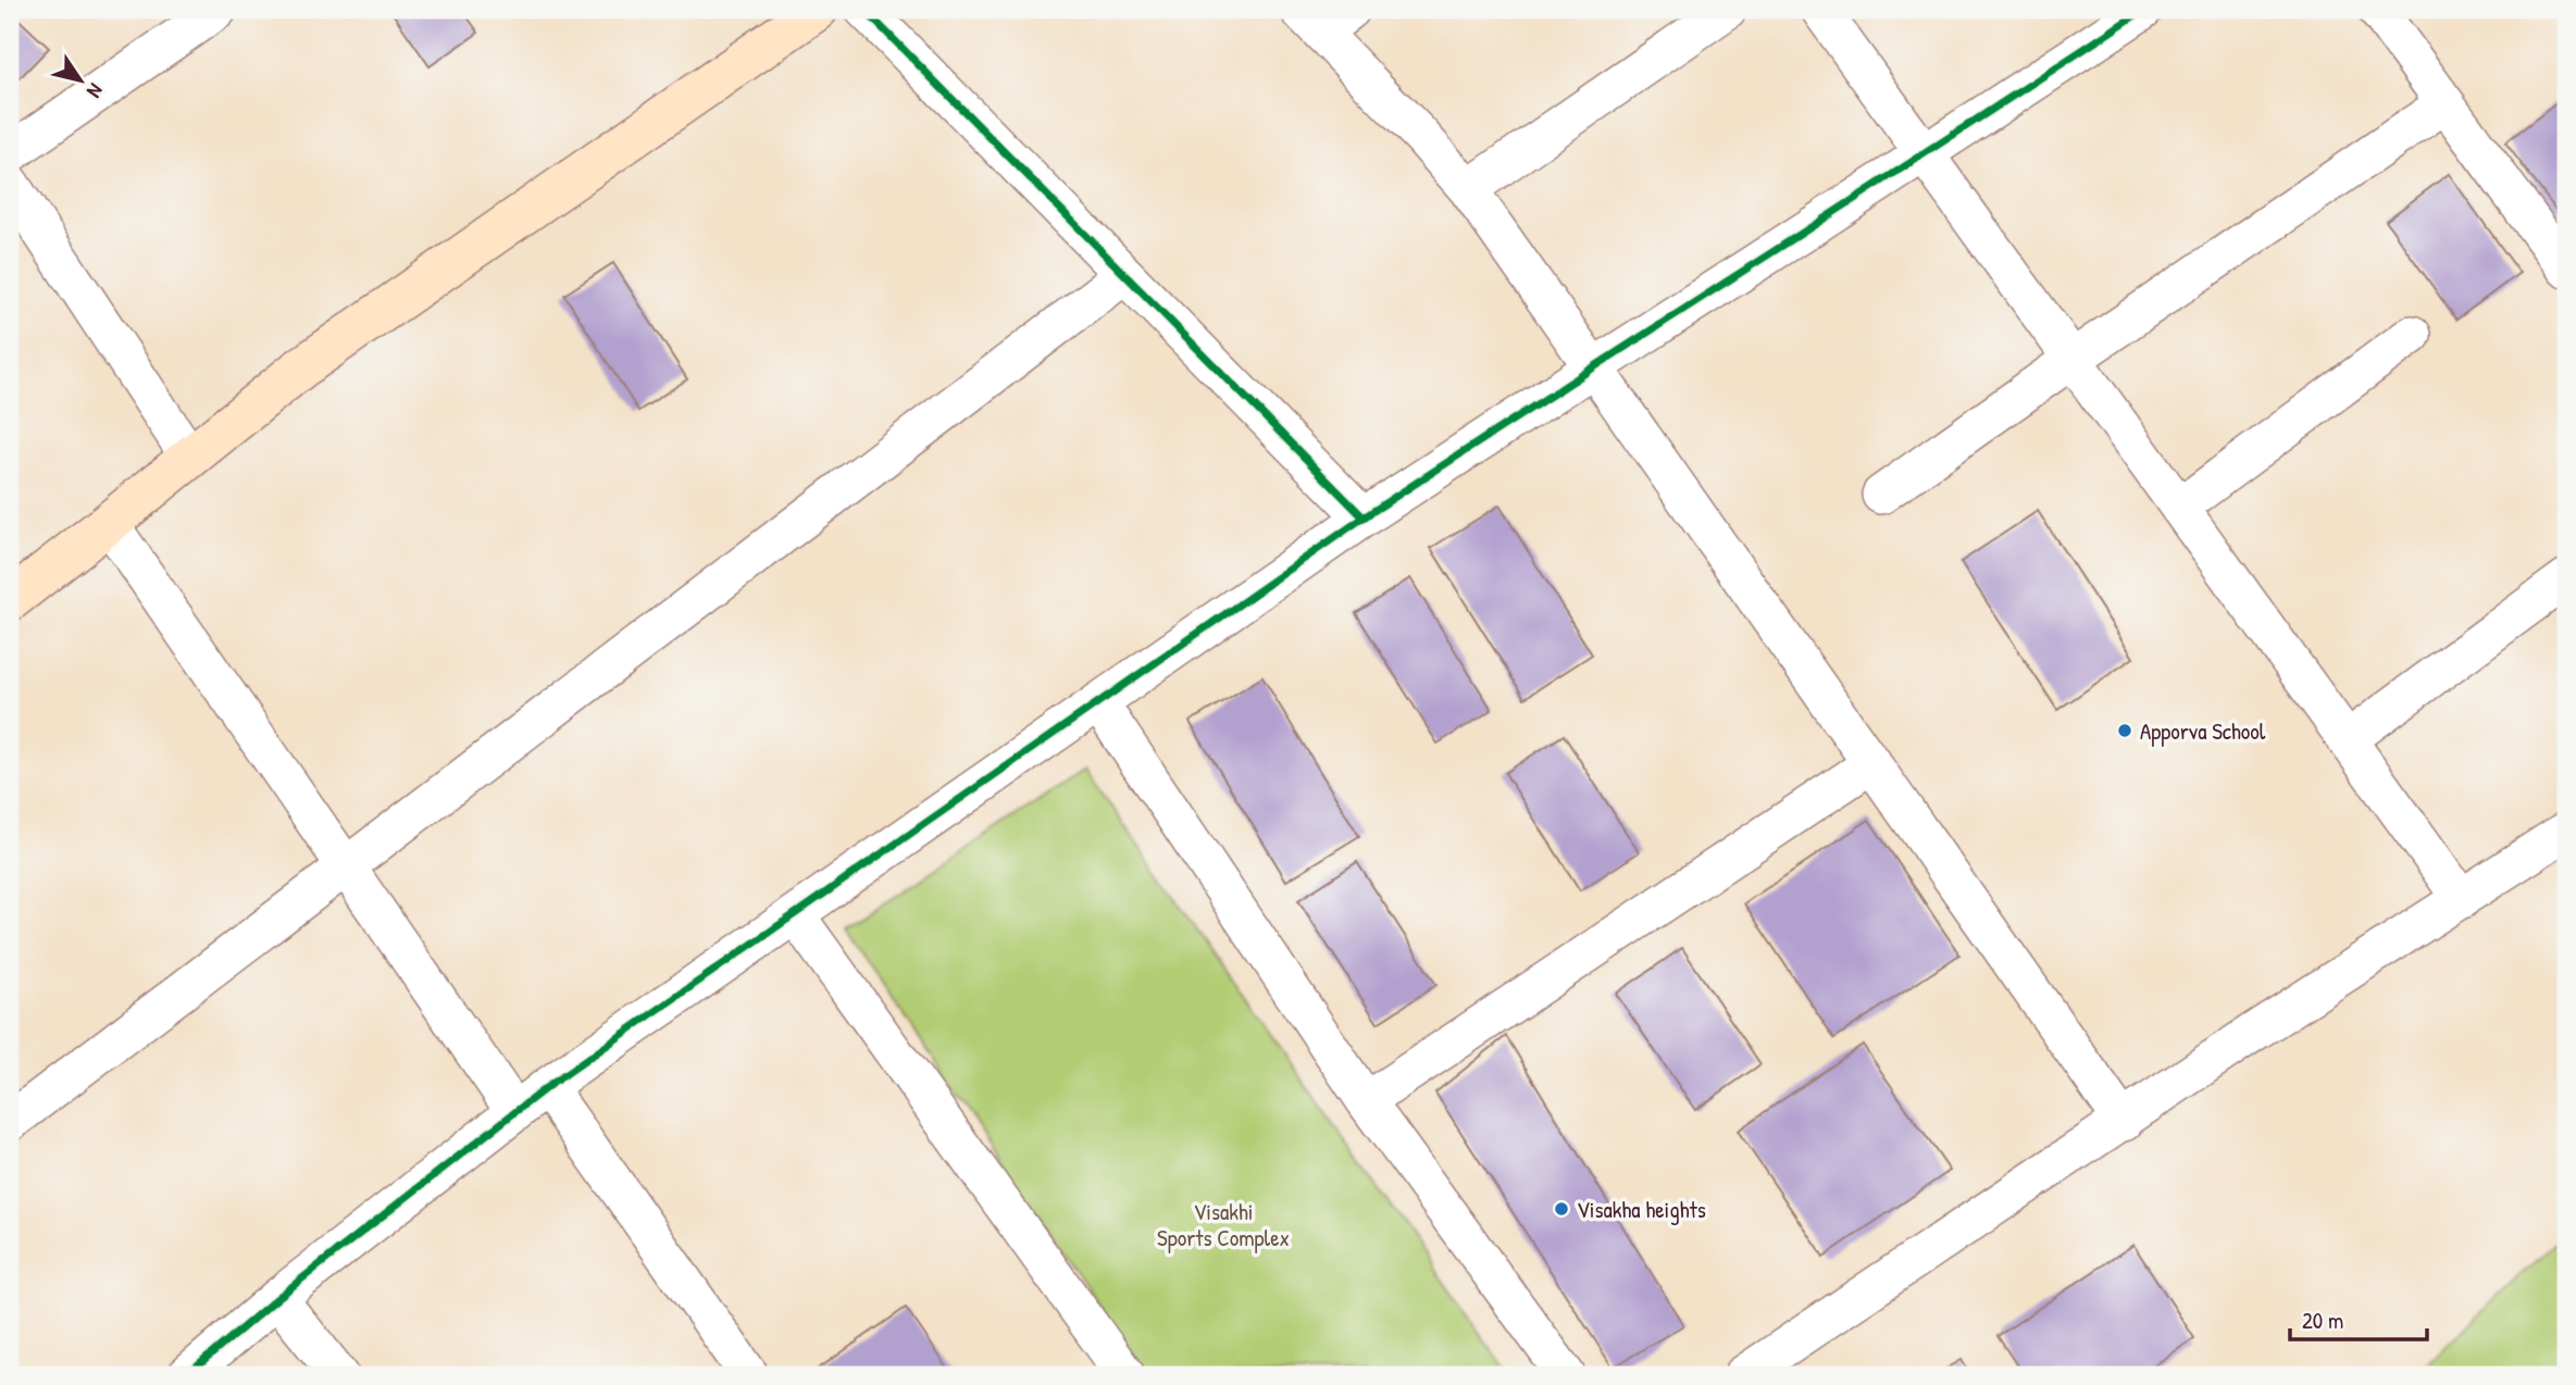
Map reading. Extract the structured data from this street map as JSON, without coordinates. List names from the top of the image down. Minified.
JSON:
{"parks":["Visakhi Sports Complex"],"places":["Apporva School","Visakha heights"],"scale_bar":"20 m","north":"bottom right"}
